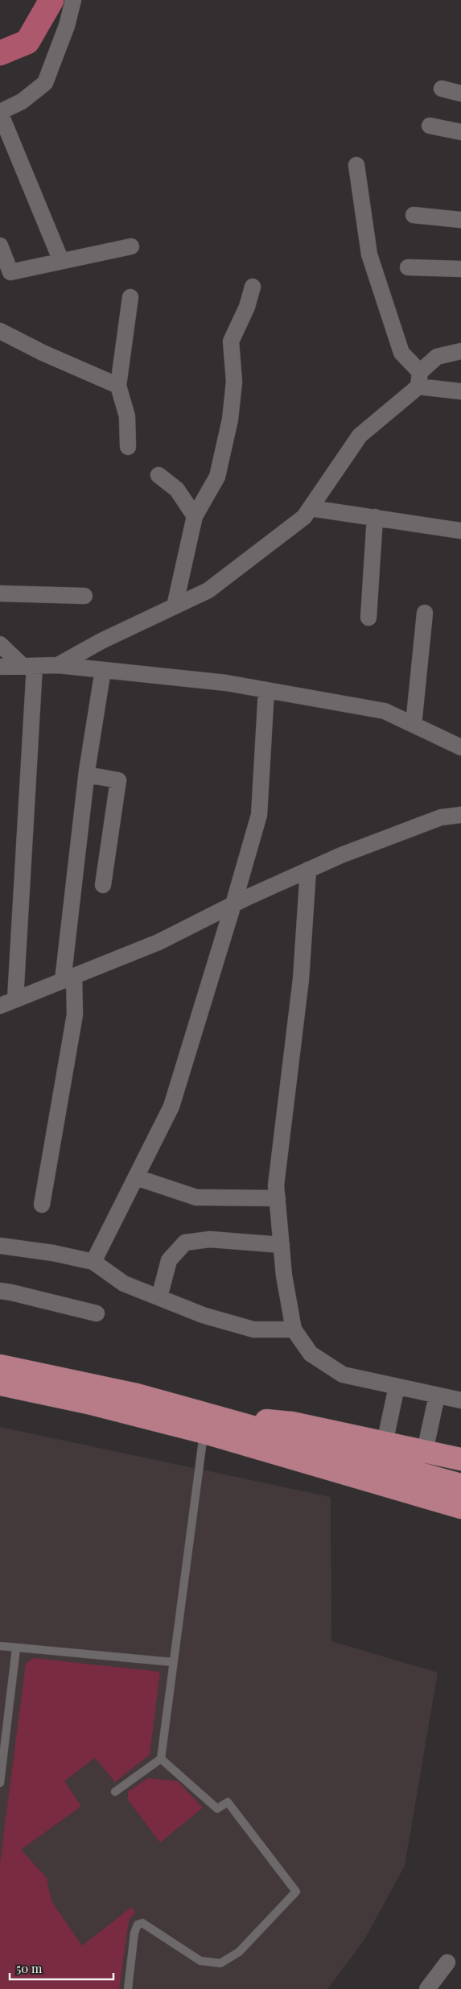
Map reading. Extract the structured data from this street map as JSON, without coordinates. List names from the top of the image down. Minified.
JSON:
{"scale_bar":"50 m"}
